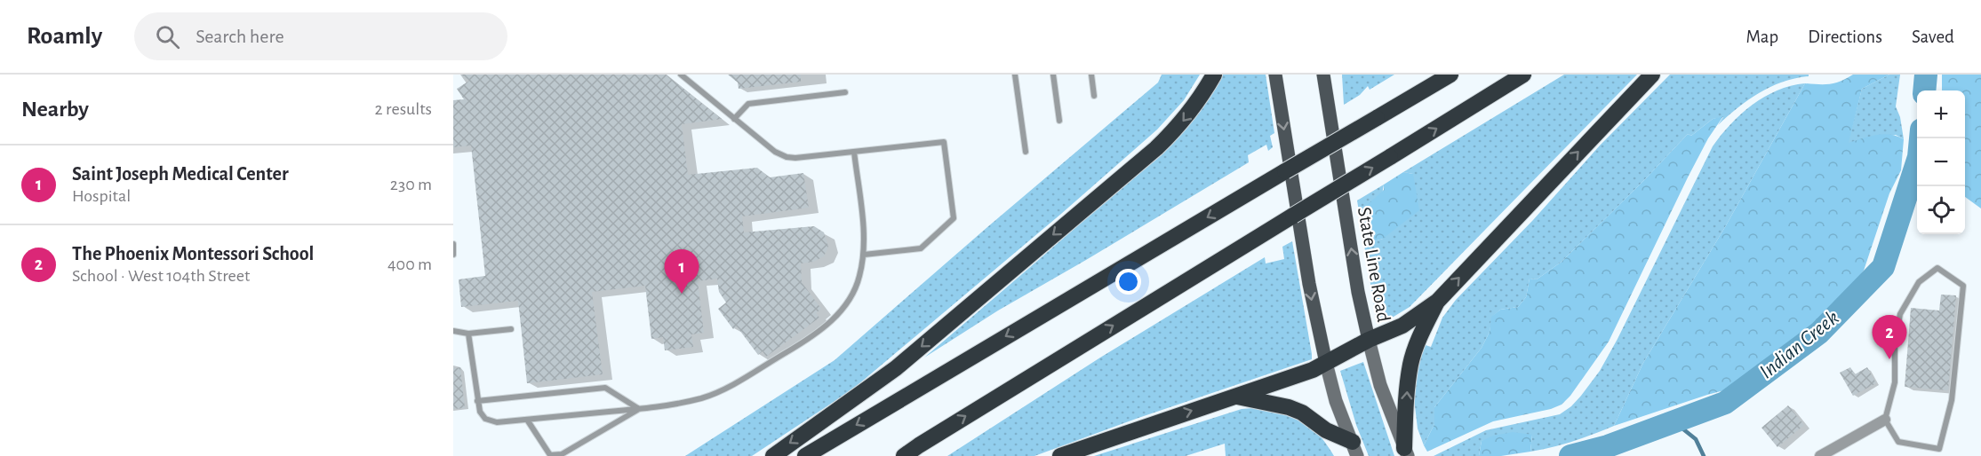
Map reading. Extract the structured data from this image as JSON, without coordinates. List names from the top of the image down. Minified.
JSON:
{"streets":{"main road":["State Line Road"]},"water":["Indian Creek"],"page":{"header":"Roamly","search":"Search here","nav":["Map","Directions","Saved"],"heading":["Nearby","2 results"],"map_buttons":["+","−"],"list":[{"mark":"1","name":"Saint Joseph Medical Center","note":"Hospital","value":"230 m"},{"mark":"2","name":"The Phoenix Montessori School","note":"School · West 104th Street","value":"400 m"}],"pins":["1","2"]}}
